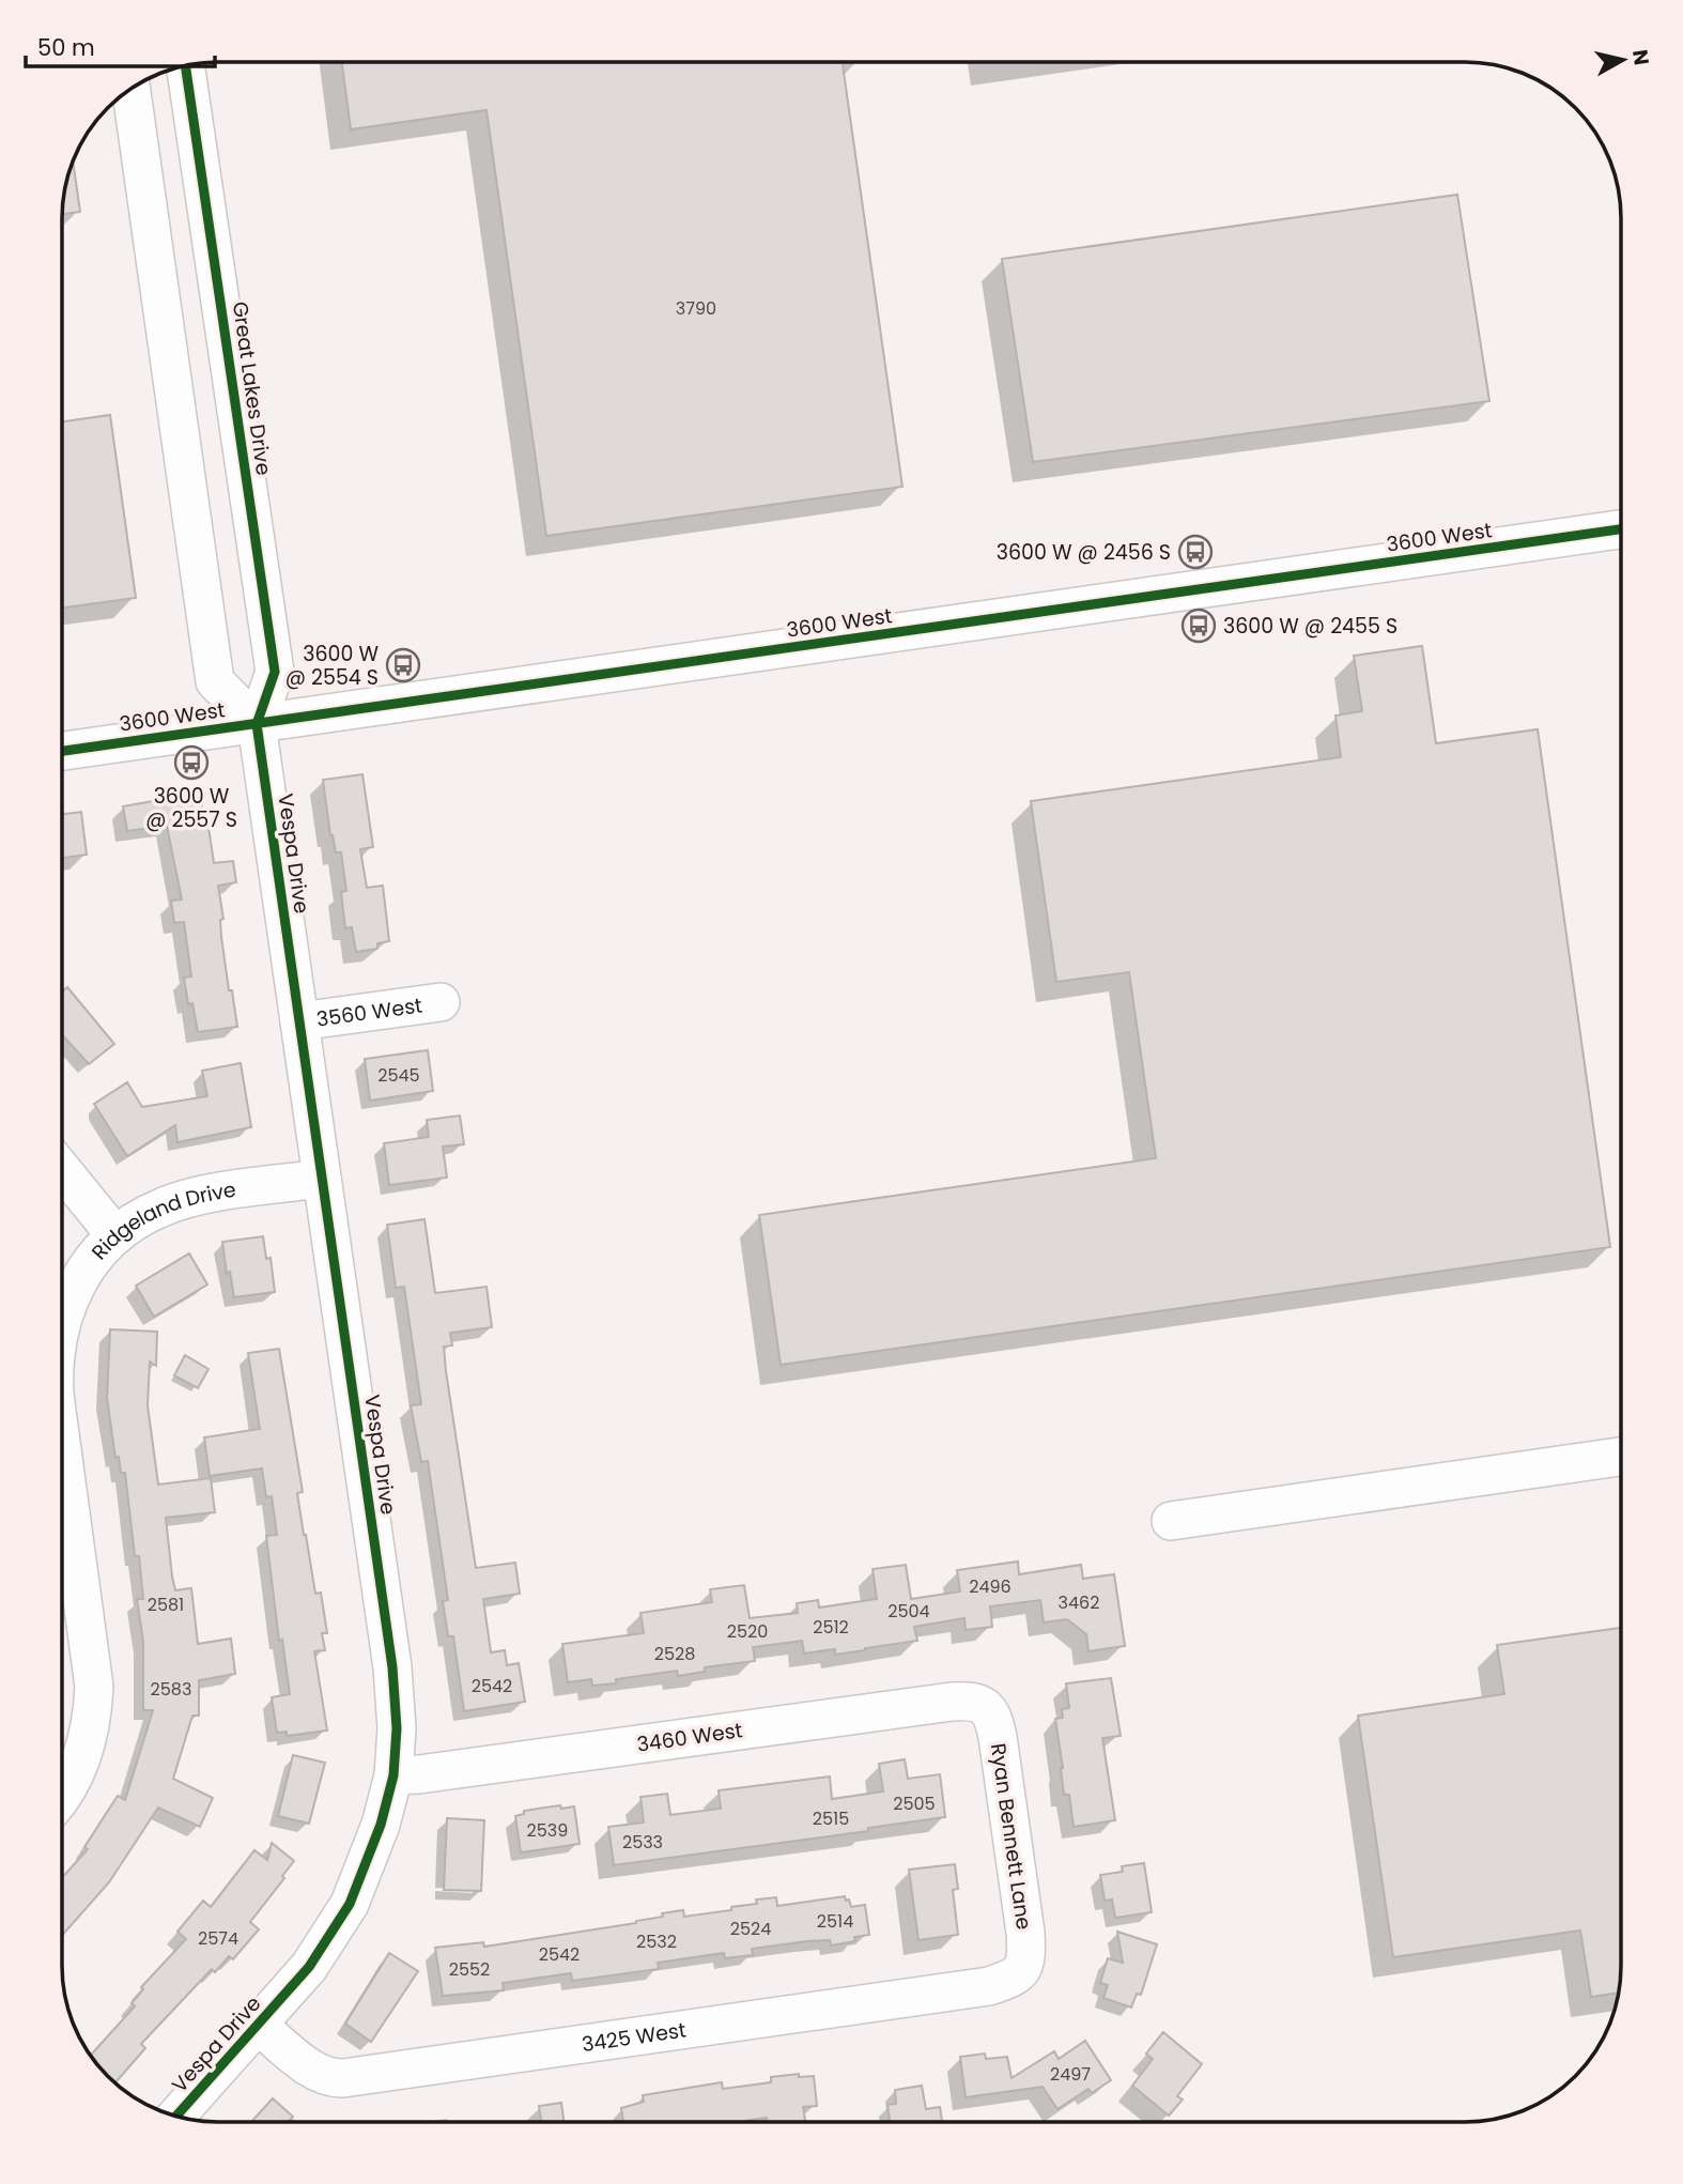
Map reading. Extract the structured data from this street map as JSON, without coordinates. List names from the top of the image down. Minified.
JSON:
{"streets":{"street":["Great Lakes Drive","3600 West","Vespa Drive","3560 West","Ridgeland Drive","3460 West","Ryan Bennett Lane","3425 West"]},"crossings":[["Great Lakes Drive","3600 West"],["Great Lakes Drive","Vespa Drive"],["3600 West","Vespa Drive"],["Vespa Drive","3560 West"],["Vespa Drive","Ridgeland Drive"],["Vespa Drive","3460 West"],["Vespa Drive","3425 West"],["3460 West","Ryan Bennett Lane"],["Ryan Bennett Lane","3425 West"]],"places":{"bus stop":["3600 W @ 2456 S","3600 W @ 2455 S","3600 W @ 2554 S","3600 W @ 2557 S"]},"house_numbers":["3790","2545","2496","3462","2581","2504","2512","2520","2528","2542","2583","2505","2515","2539","2533","2514","2524","2574","2532","2542","2552","2497"],"scale_bar":"50 m","north":"right"}
